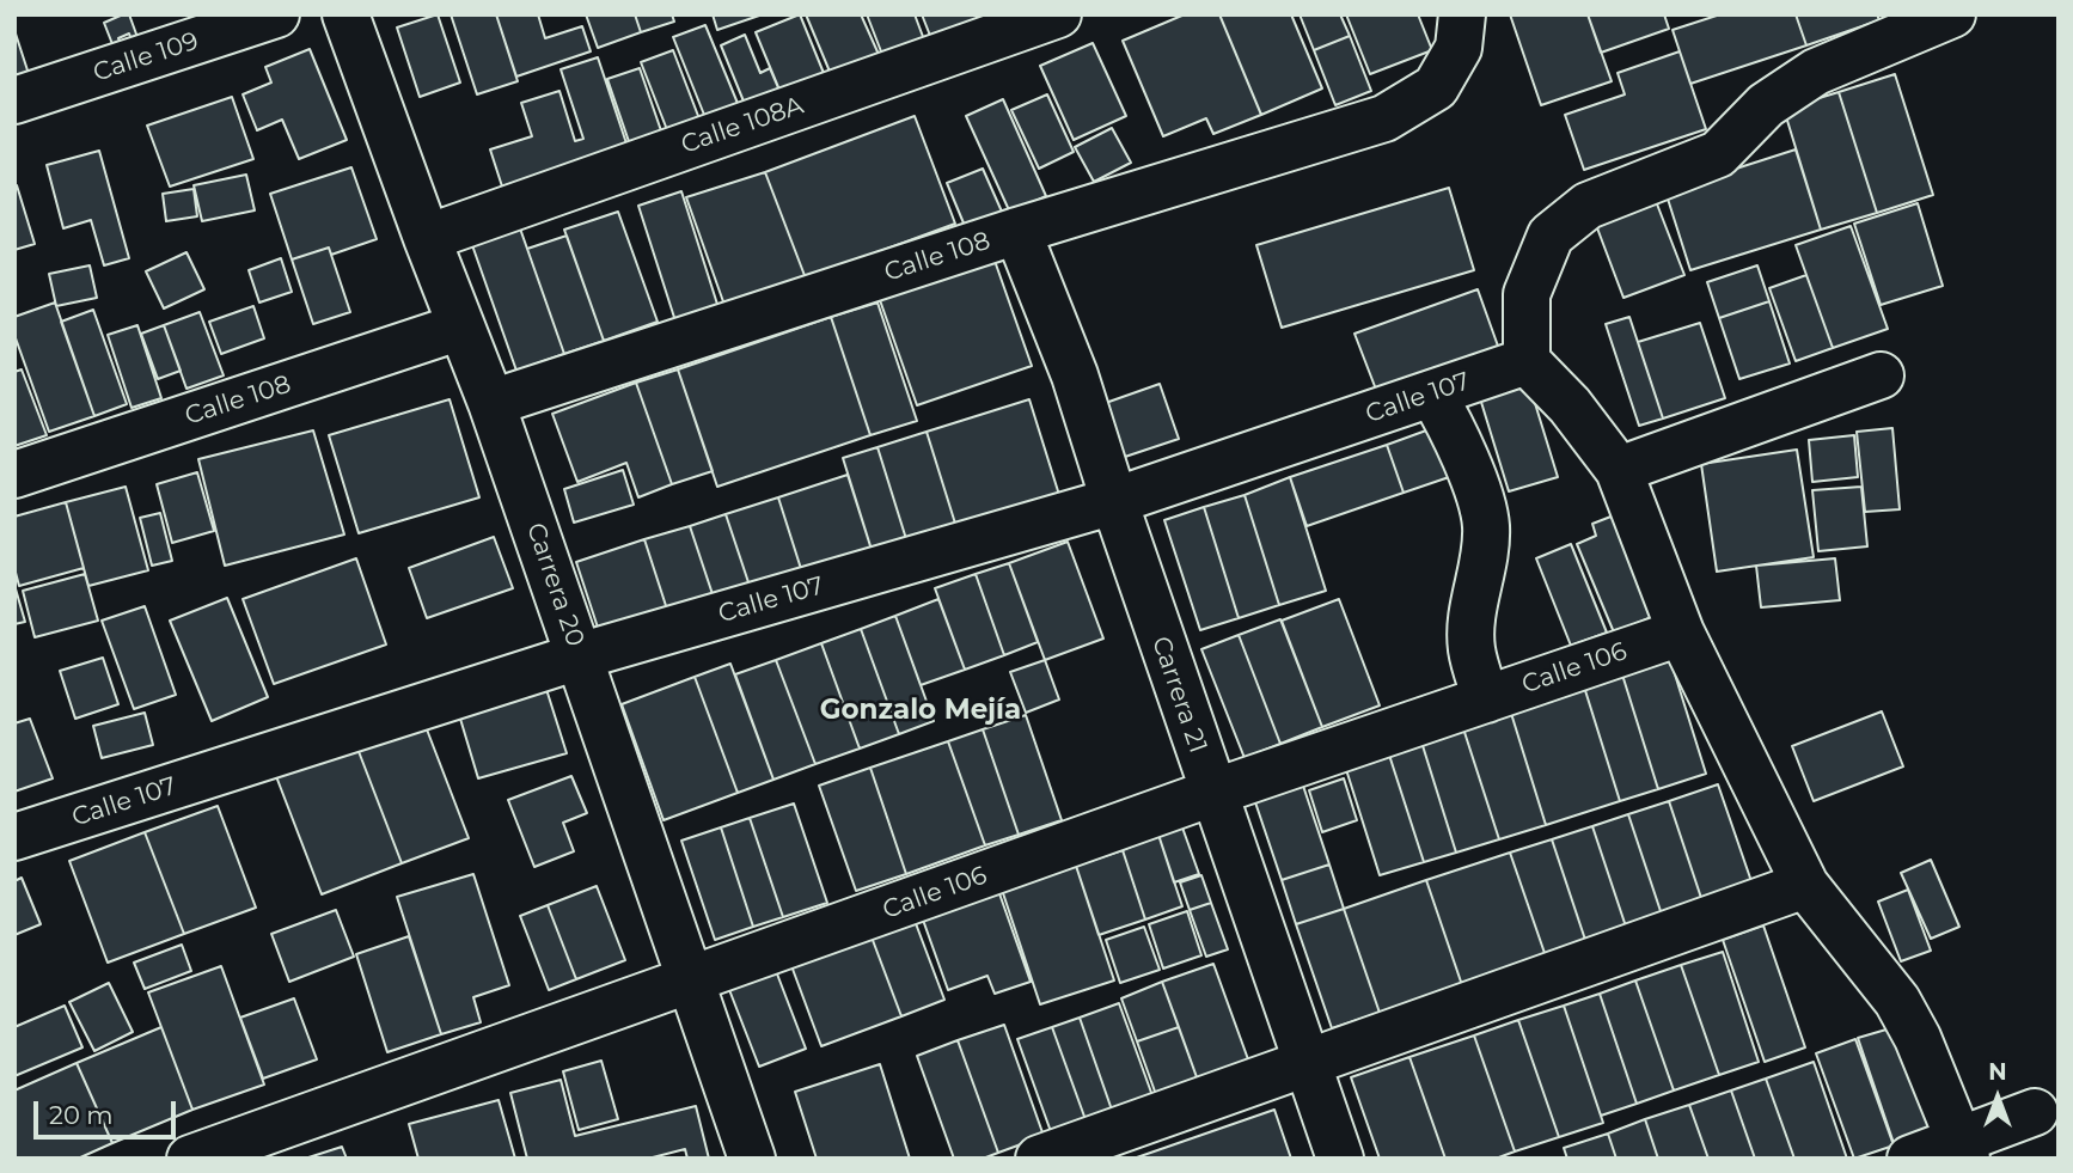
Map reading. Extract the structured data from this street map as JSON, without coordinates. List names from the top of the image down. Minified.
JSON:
{"streets":{"street":["Calle 109","Calle 108A","Calle 108","Calle 107","Carrera 20","Calle 106","Carrera 21"]},"crossings":[["Calle 108A","Carrera 20"],["Calle 108","Carrera 20"],["Calle 108","Carrera 21"],["Calle 107","Carrera 20"],["Calle 107","Carrera 21"],["Carrera 20","Calle 106"],["Calle 106","Carrera 21"]],"districts":["Gonzalo Mejía"],"scale_bar":"20 m","north":"top"}
